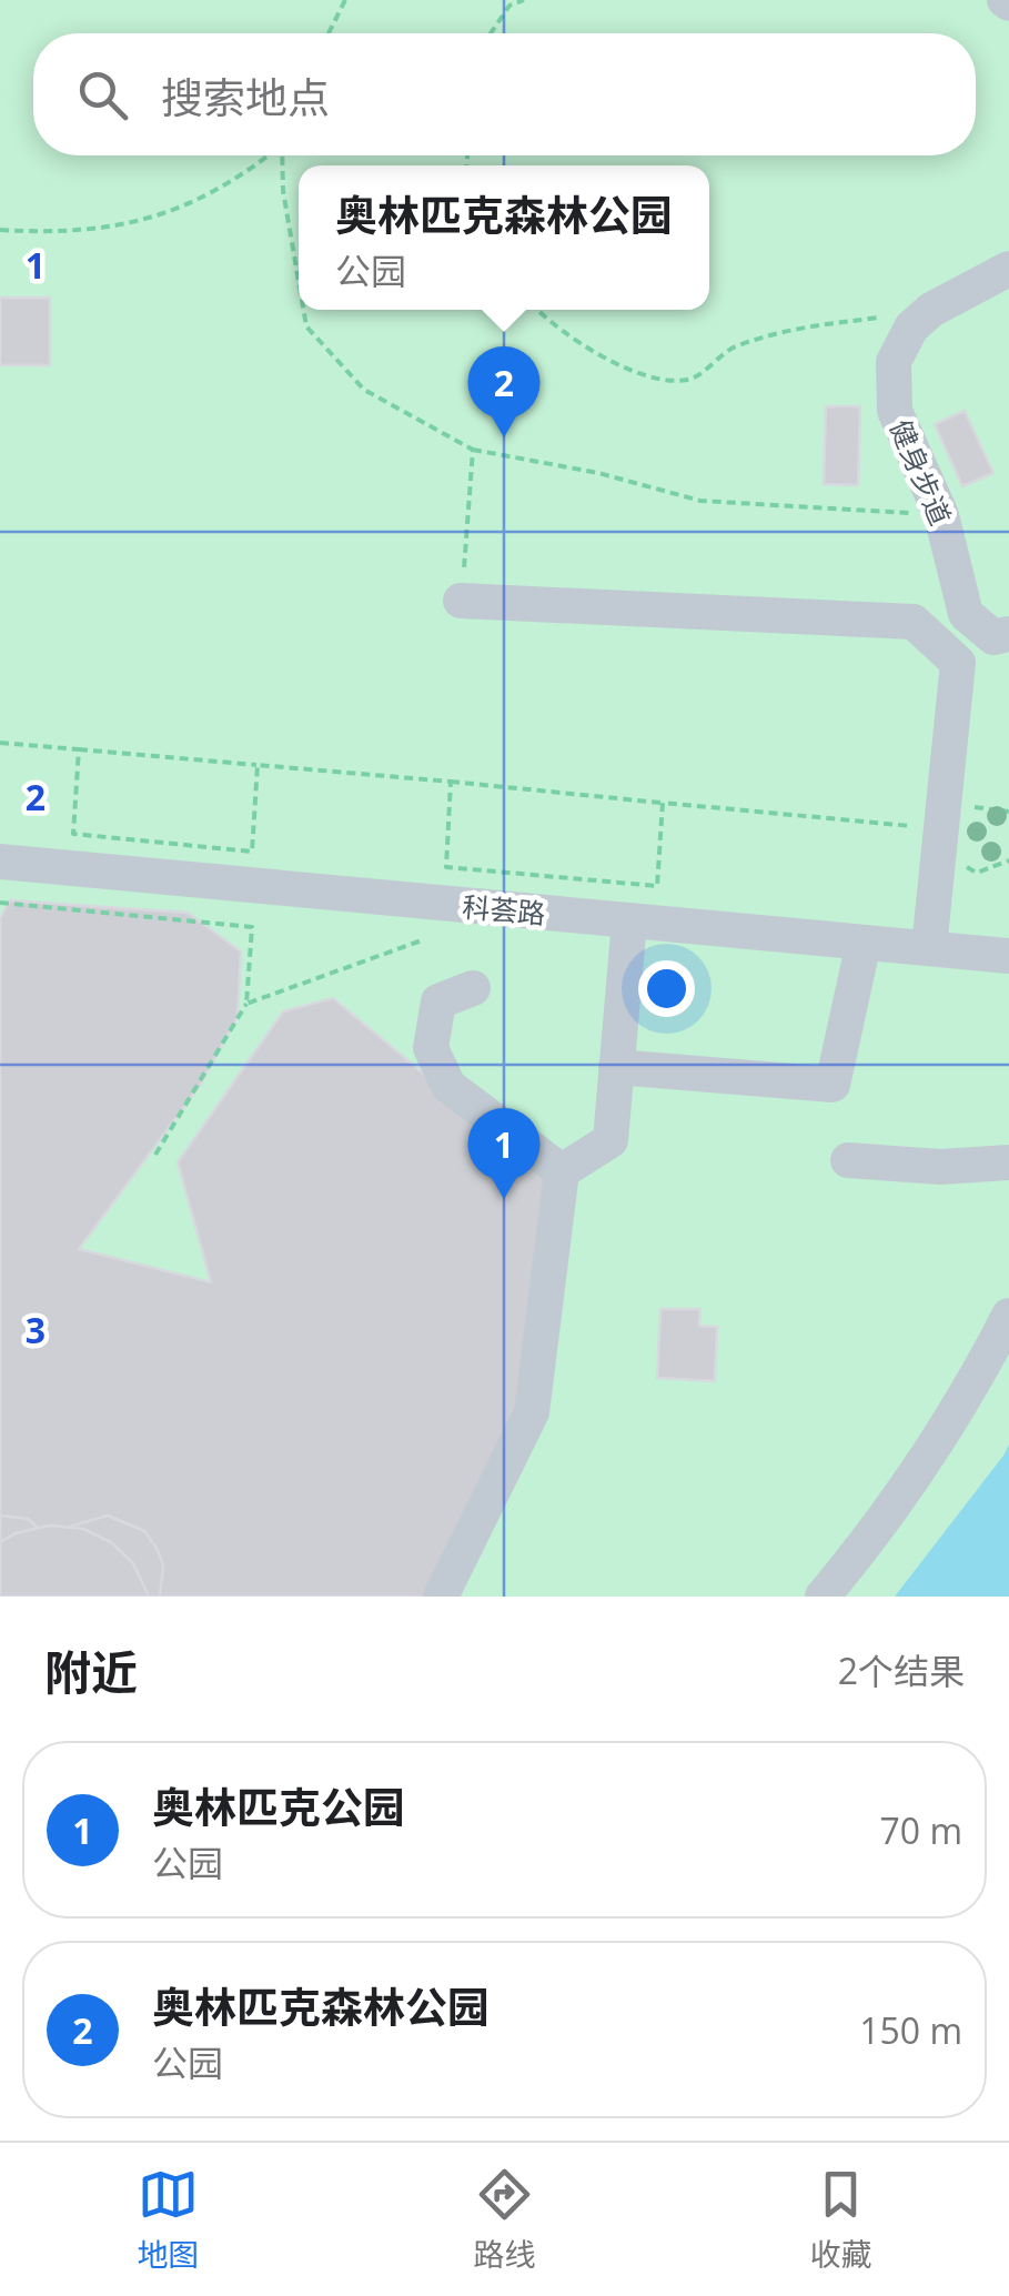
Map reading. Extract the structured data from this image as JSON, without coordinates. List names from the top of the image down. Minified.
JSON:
{"streets":{"street":["健身步道","科荟路"]},"page":{"search":"搜索地点","popup":["奥林匹克森林公园","公园"],"pins":["2","1"],"heading":["附近","2个结果"],"list":[{"mark":"1","name":"奥林匹克公园","note":"公园","value":"70 m"},{"mark":"2","name":"奥林匹克森林公园","note":"公园","value":"150 m"}],"nav":["地图","路线","收藏"]},"grid":{"rows":["1","2","3"]}}
